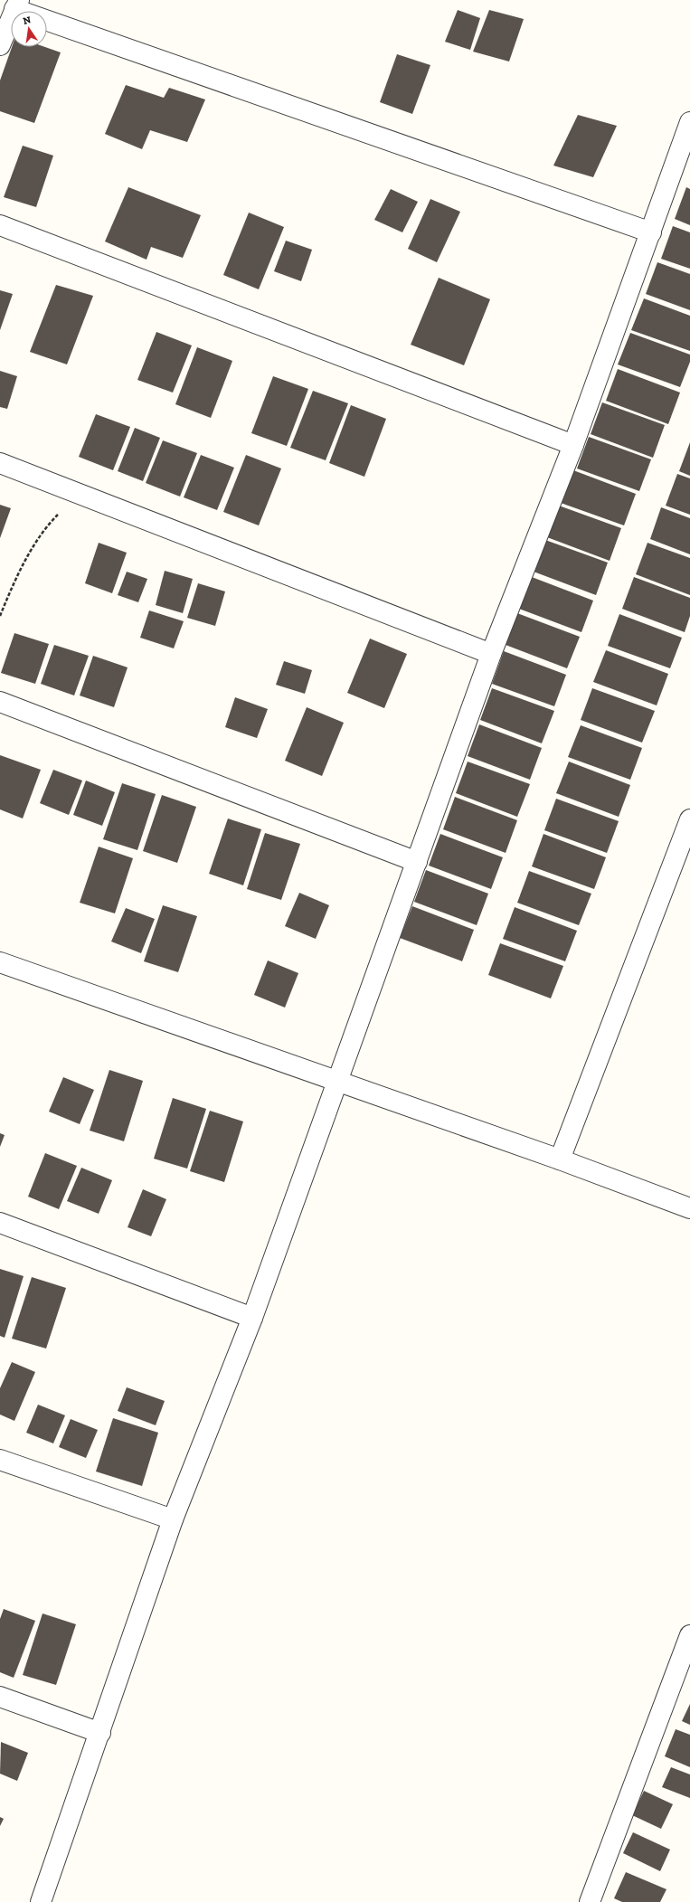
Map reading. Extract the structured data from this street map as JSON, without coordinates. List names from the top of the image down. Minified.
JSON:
{"north":"top"}
